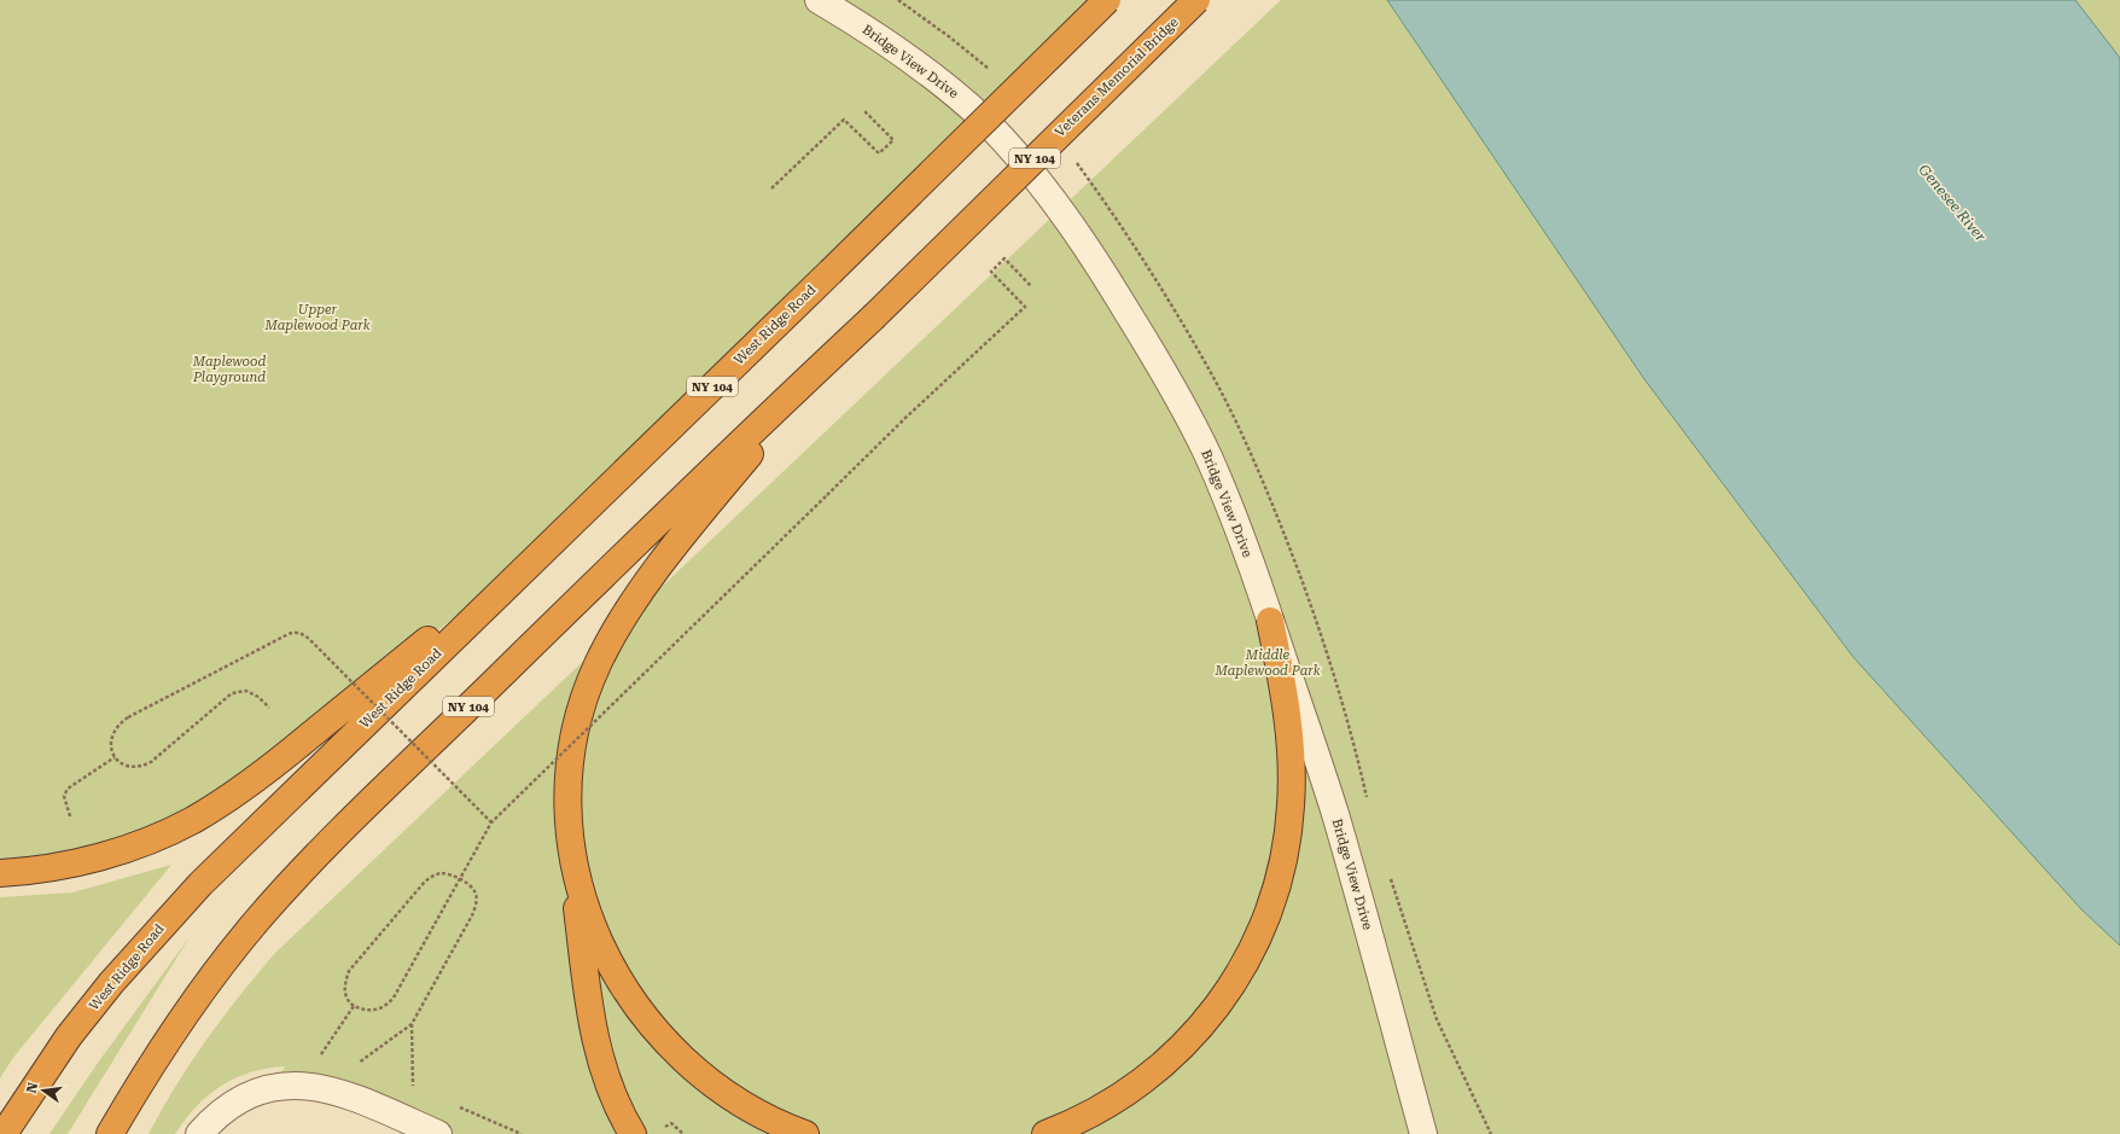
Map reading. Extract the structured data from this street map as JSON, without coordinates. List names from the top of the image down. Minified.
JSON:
{"streets":{"highway":["Veterans Memorial Bridge","NY 104","West Ridge Road"],"street":["Bridge View Drive"]},"crossings":[["Veterans Memorial Bridge","NY 104"]],"water":["Genesee River"],"parks":["Upper Maplewood Park","Maplewood Playground","Middle Maplewood Park"],"north":"left"}
